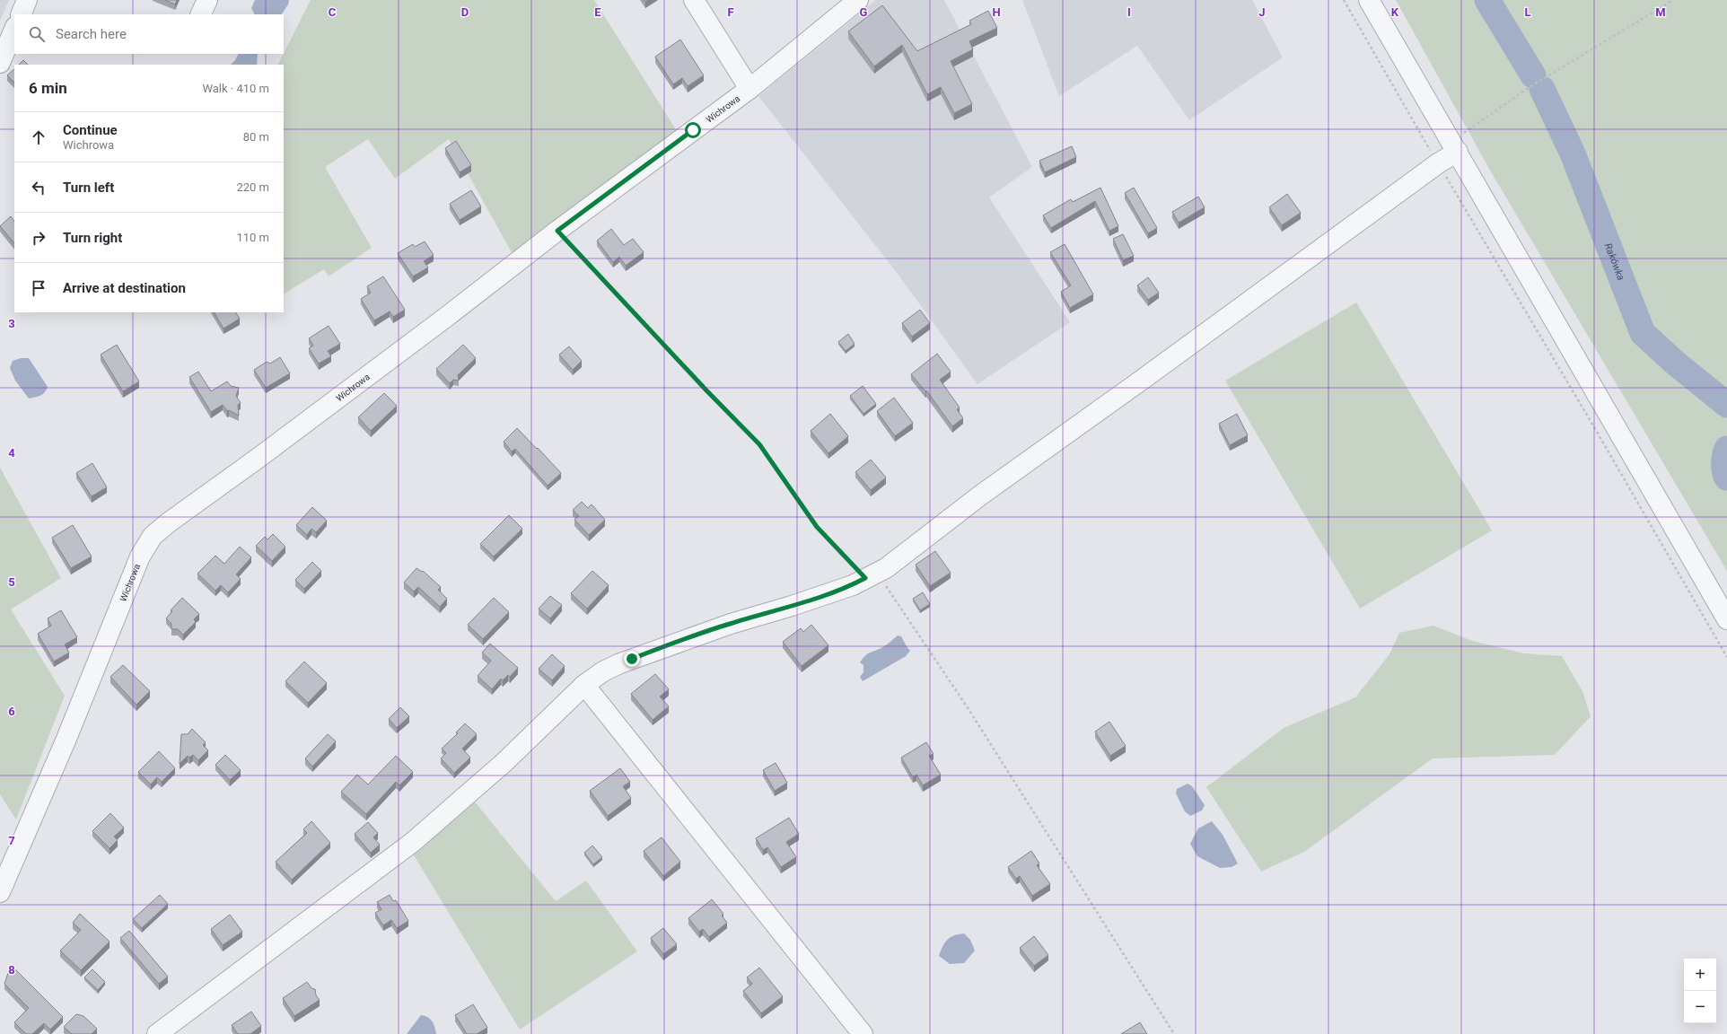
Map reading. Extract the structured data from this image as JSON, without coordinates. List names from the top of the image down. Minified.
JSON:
{"streets":{"street":["Wichrowa"]},"water":["Rakówka"],"page":{"search":"Search here","heading":["6 min","Walk · 410 m"],"list":[["Continue","Wichrowa","80 m"],["Turn left","220 m"],["Turn right","110 m"],"Arrive at destination"],"map_buttons":["+","−"]},"grid":{"columns":["C","D","E","F","G","H","I","J","K","L","M"],"rows":["3","4","5","6","7","8"]}}
